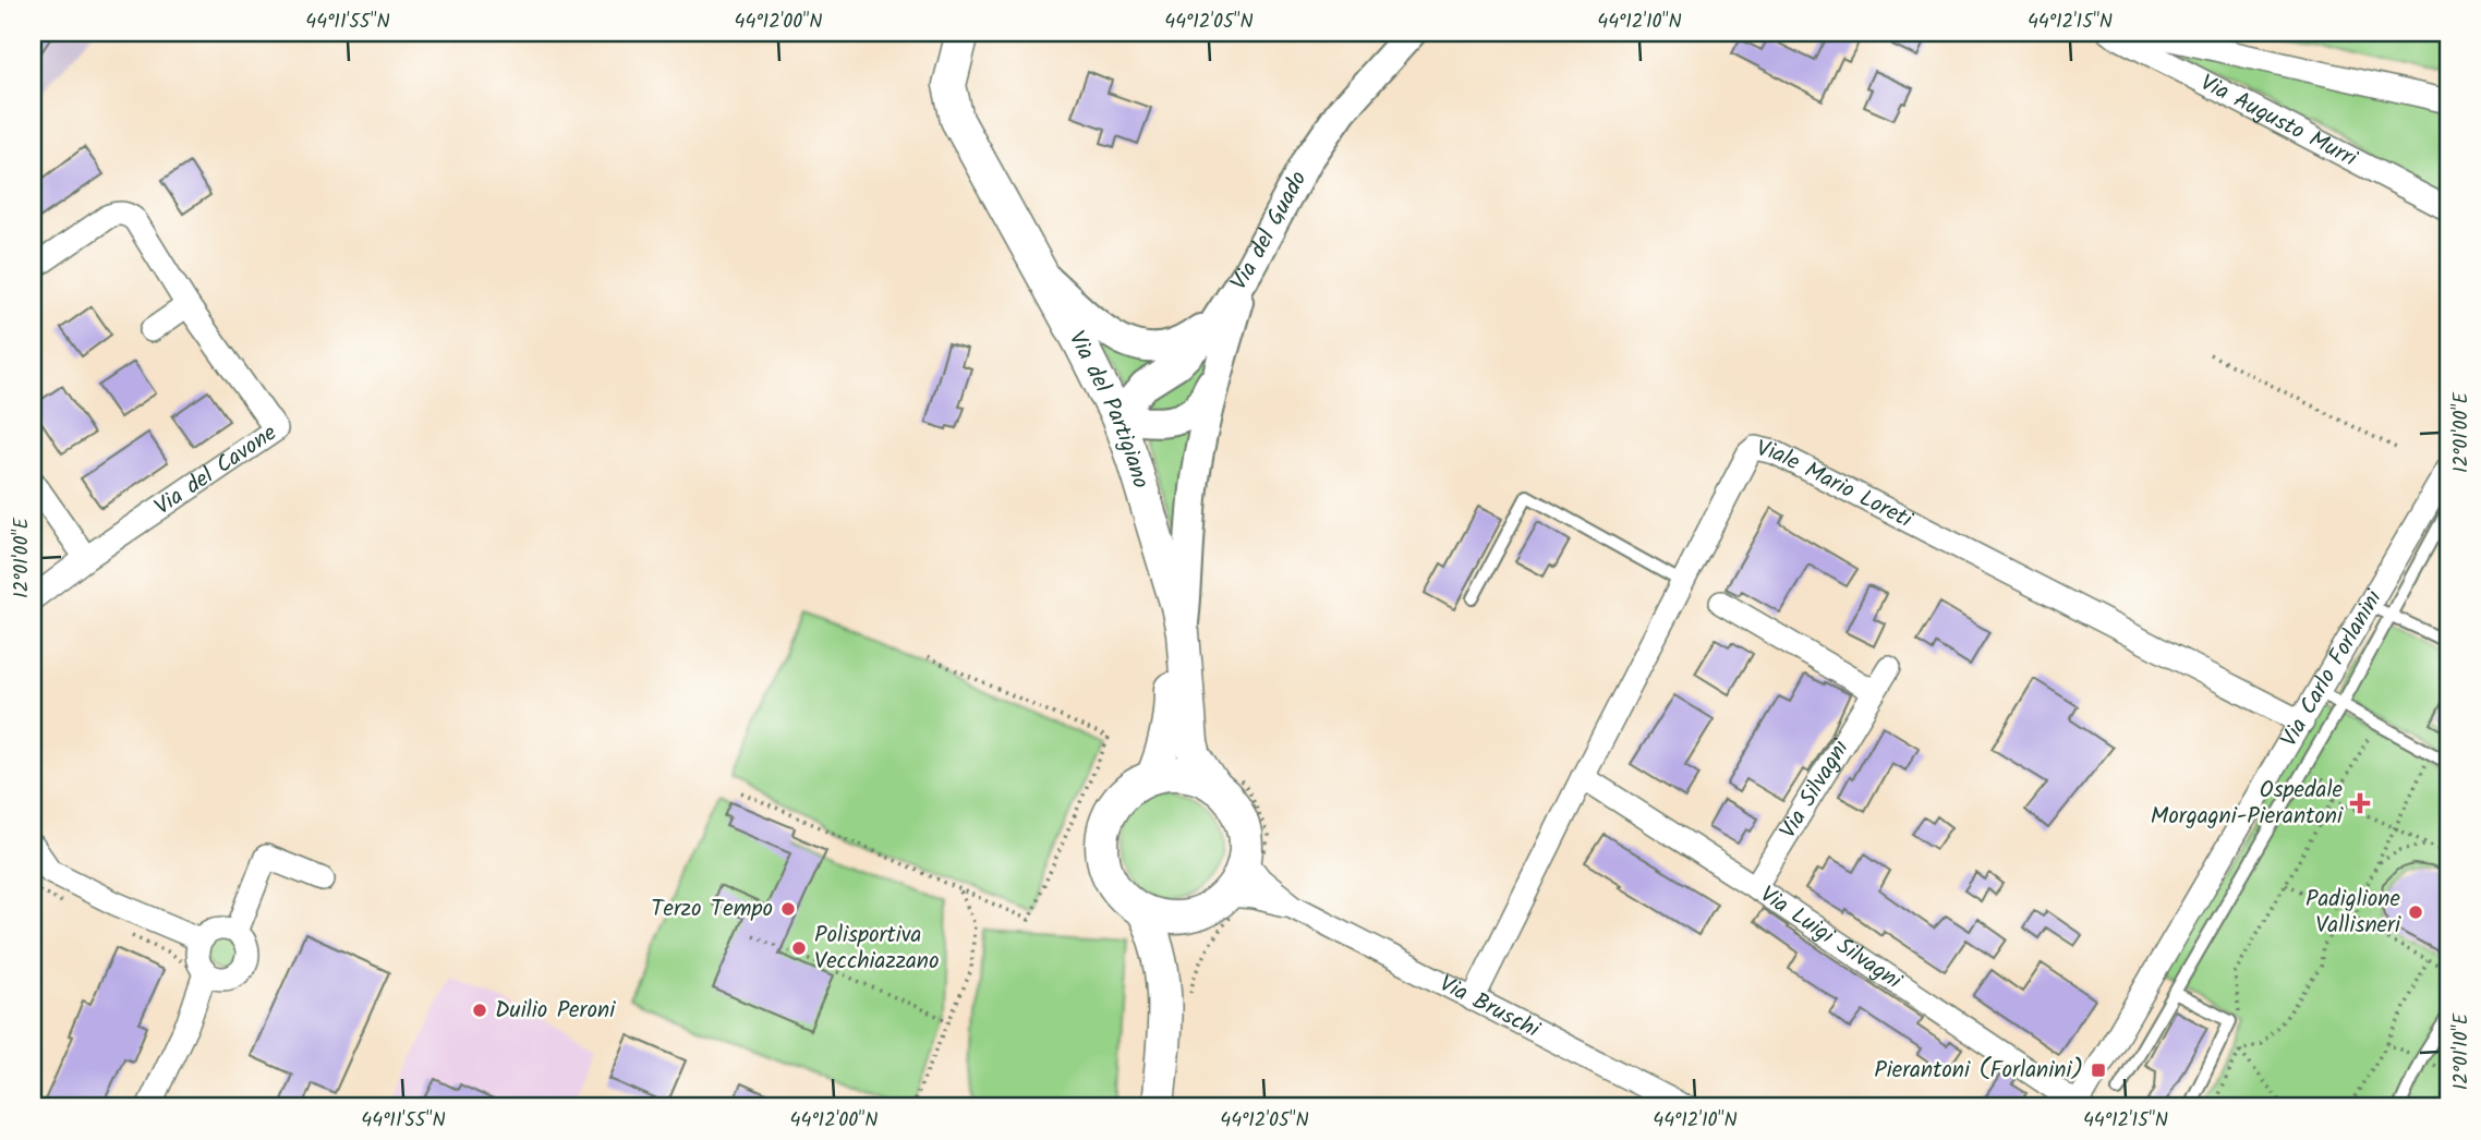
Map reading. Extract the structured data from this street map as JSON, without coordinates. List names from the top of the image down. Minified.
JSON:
{"streets":{"main road":["Via del Partigiano"],"street":["Via Augusto Murri","Via del Guado","Via del Cavone","Viale Mario Loreti","Via Carlo Forlanini","Via Silvagni","Via Luigi Silvagni","Via Bruschi"]},"crossings":[["Via del Guado","Via del Partigiano"],["Via del Partigiano","Via Bruschi"],["Viale Mario Loreti","Via Carlo Forlanini"],["Viale Mario Loreti","Via Luigi Silvagni"],["Viale Mario Loreti","Via Bruschi"],["Via Carlo Forlanini","Via Luigi Silvagni"],["Via Silvagni","Via Luigi Silvagni"]],"places":{"health":["Ospedale Morgagni-Pierantoni"],"other":["Terzo Tempo","Padiglione Vallisneri","Polisportiva Vecchiazzano","Duilio Peroni"],"transit":["Pierantoni (Forlanini)"]},"coordinates":["44°11'55\"N","44°12'00\"N","44°12'05\"N","44°12'10\"N","44°12'15\"N","12°01'00\"E","12°01'10\"E"]}
